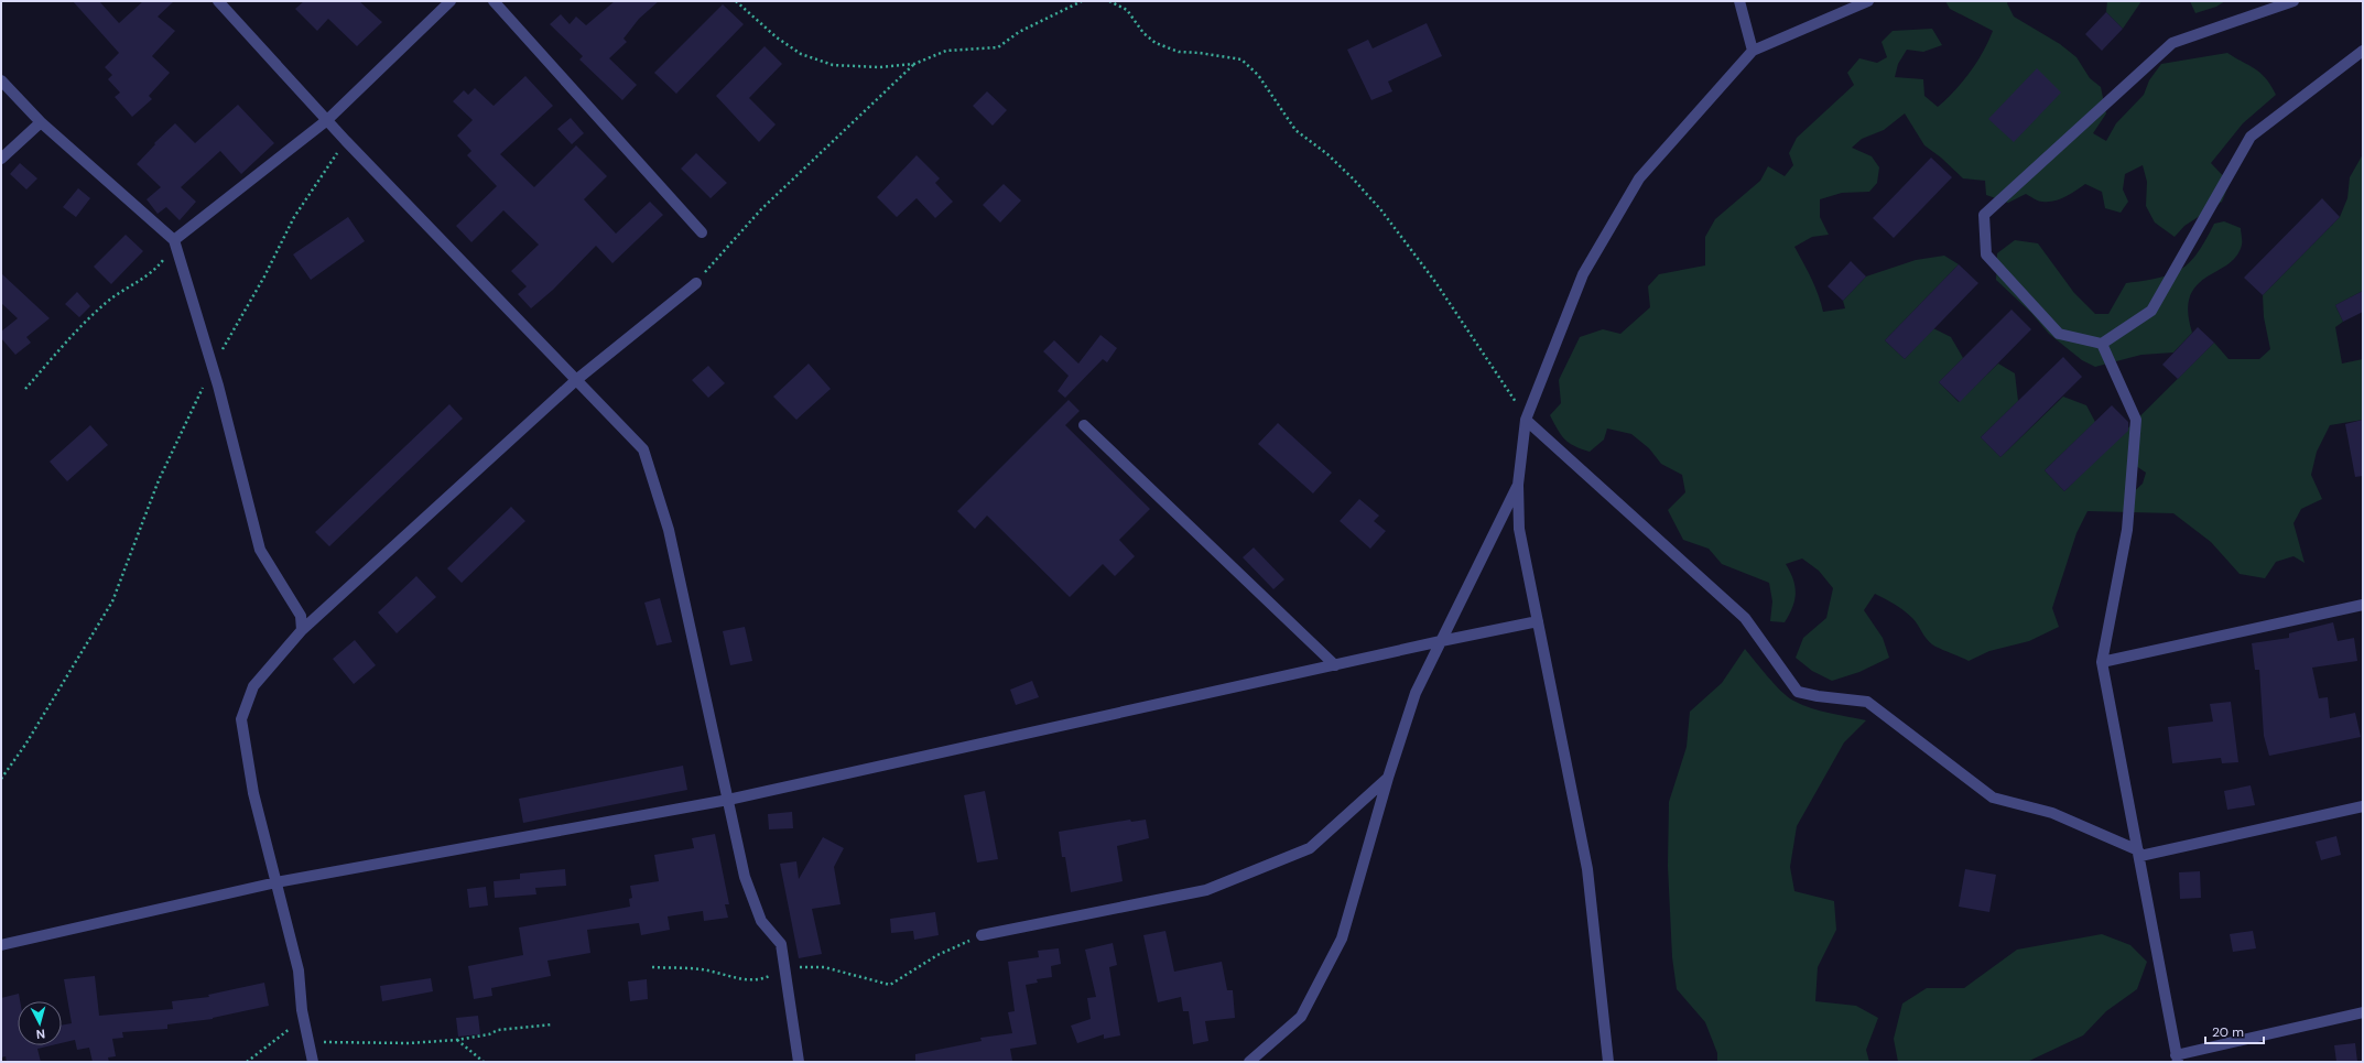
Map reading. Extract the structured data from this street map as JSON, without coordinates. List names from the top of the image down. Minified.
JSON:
{"scale_bar":"20 m","north":"bottom"}
